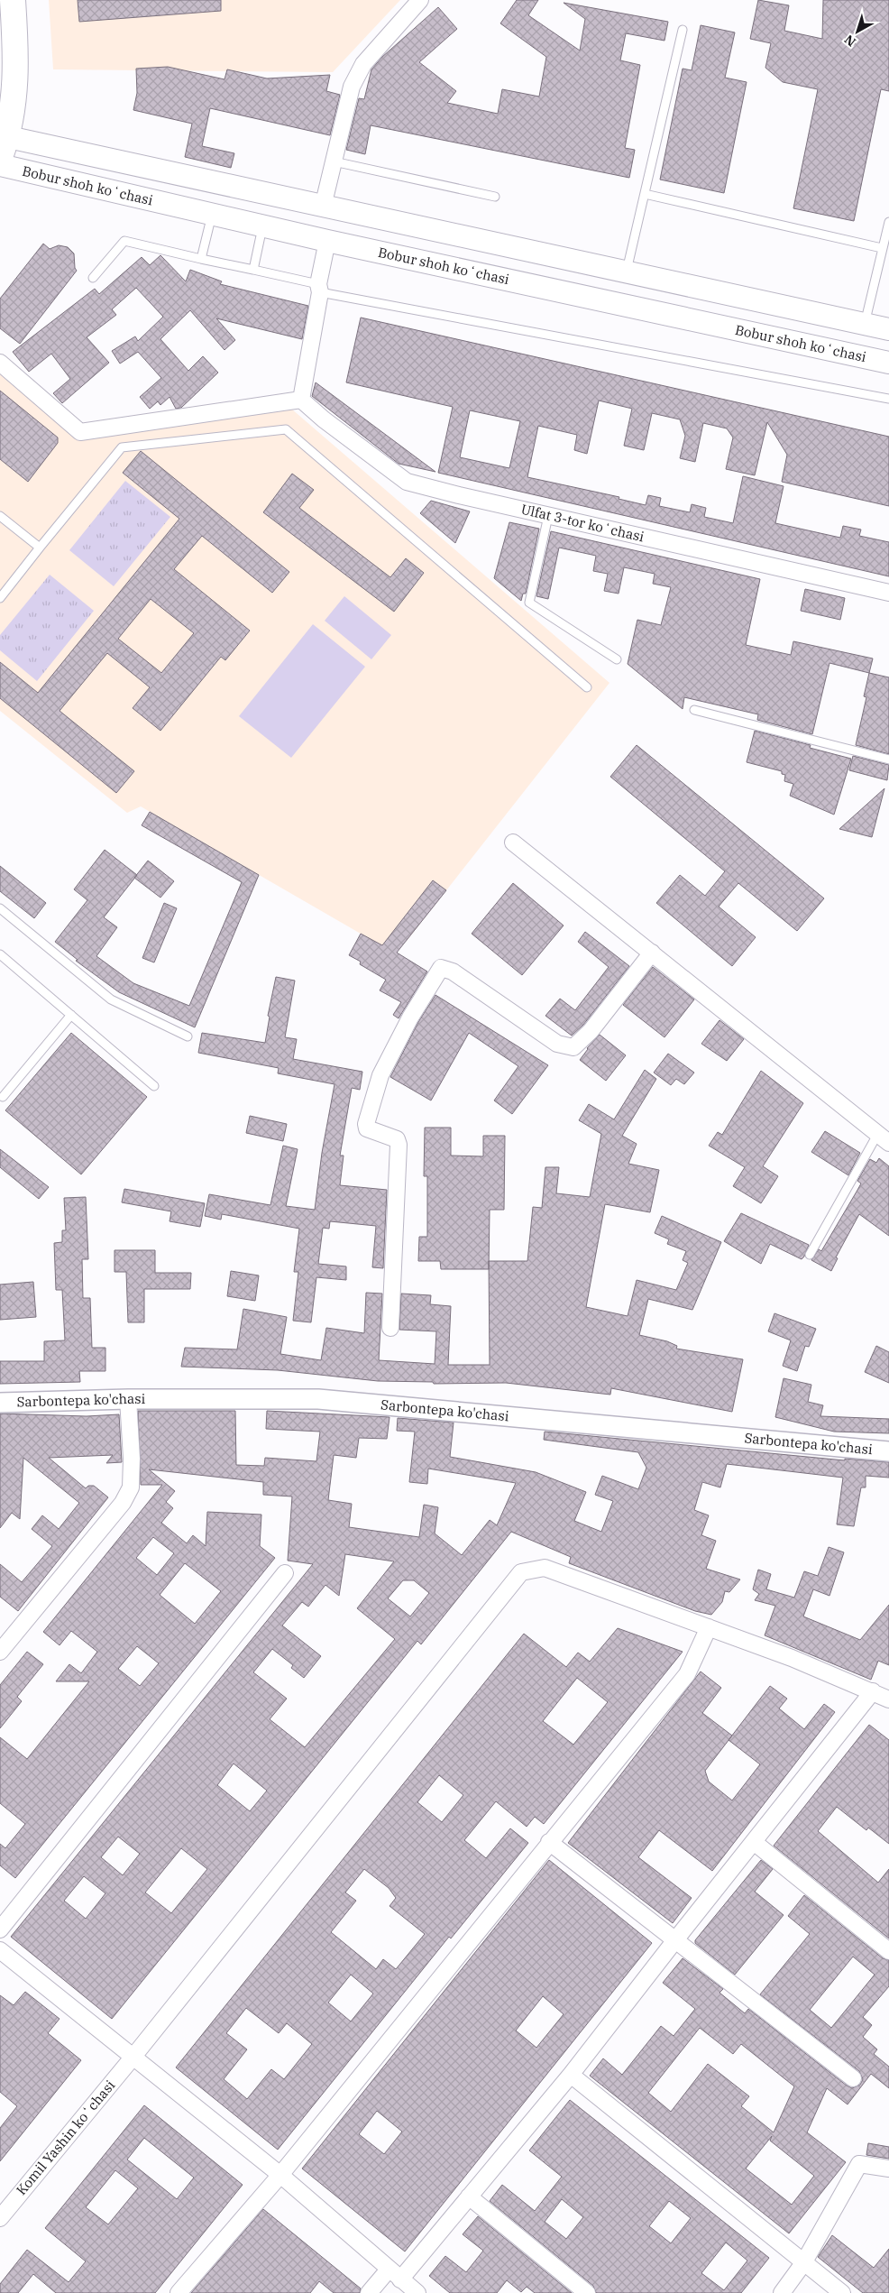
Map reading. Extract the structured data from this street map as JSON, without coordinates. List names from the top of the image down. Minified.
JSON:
{"streets":{"main road":["Bobur shoh koʻchasi"],"street":["Ulfat 3-tor koʻchasi","Sarbontepa ko'chasi","Komil Yashin koʻchasi"]},"north":"bottom left"}
